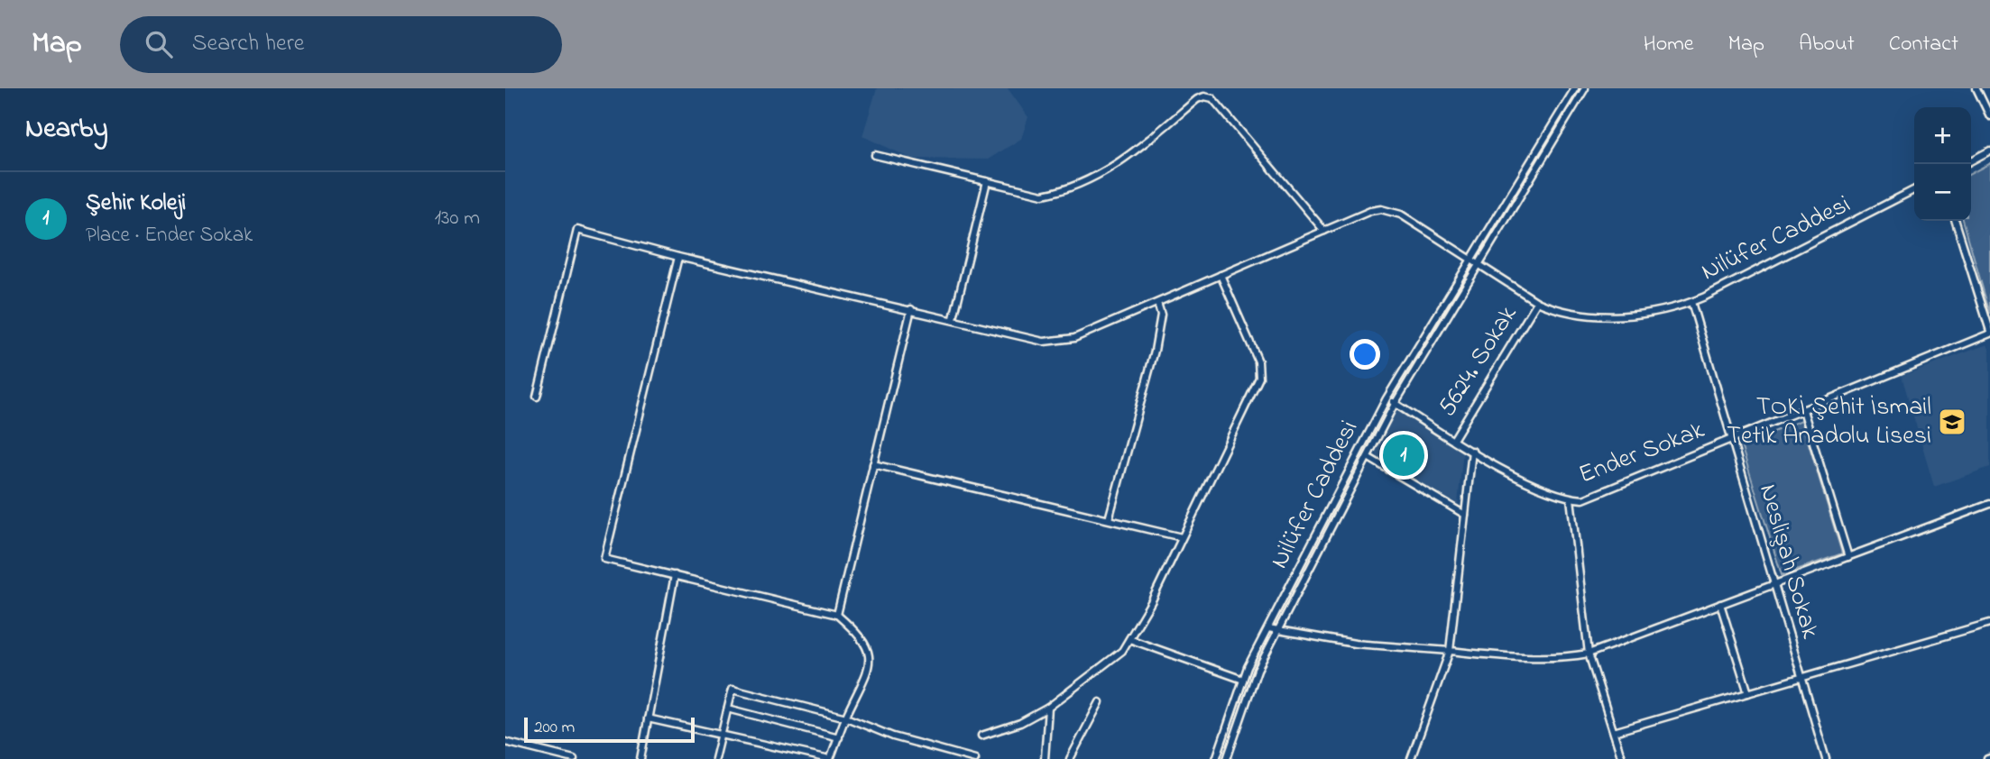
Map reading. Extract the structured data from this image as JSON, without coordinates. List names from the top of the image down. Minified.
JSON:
{"streets":{"street":["Nilüfer Caddesi","5624. Sokak","Ender Sokak","Neslişah Sokak"]},"crossings":[["Nilüfer Caddesi","5624. Sokak"],["Nilüfer Caddesi","Ender Sokak"],["Nilüfer Caddesi","Neslişah Sokak"],["5624. Sokak","Ender Sokak"],["Ender Sokak","Neslişah Sokak"]],"places":{"school or university":["TOKİ Şehit İsmail Tetik Anadolu Lisesi"]},"scale_bar":"200 m","page":{"header":"Map","search":"Search here","nav":["Home","Map","About","Contact"],"heading":"Nearby","map_buttons":["+","−"],"list":[{"mark":"1","name":"Şehir Koleji","note":"Place · Ender Sokak","value":"130 m"}],"pins":"1","scale":"200 m"}}
